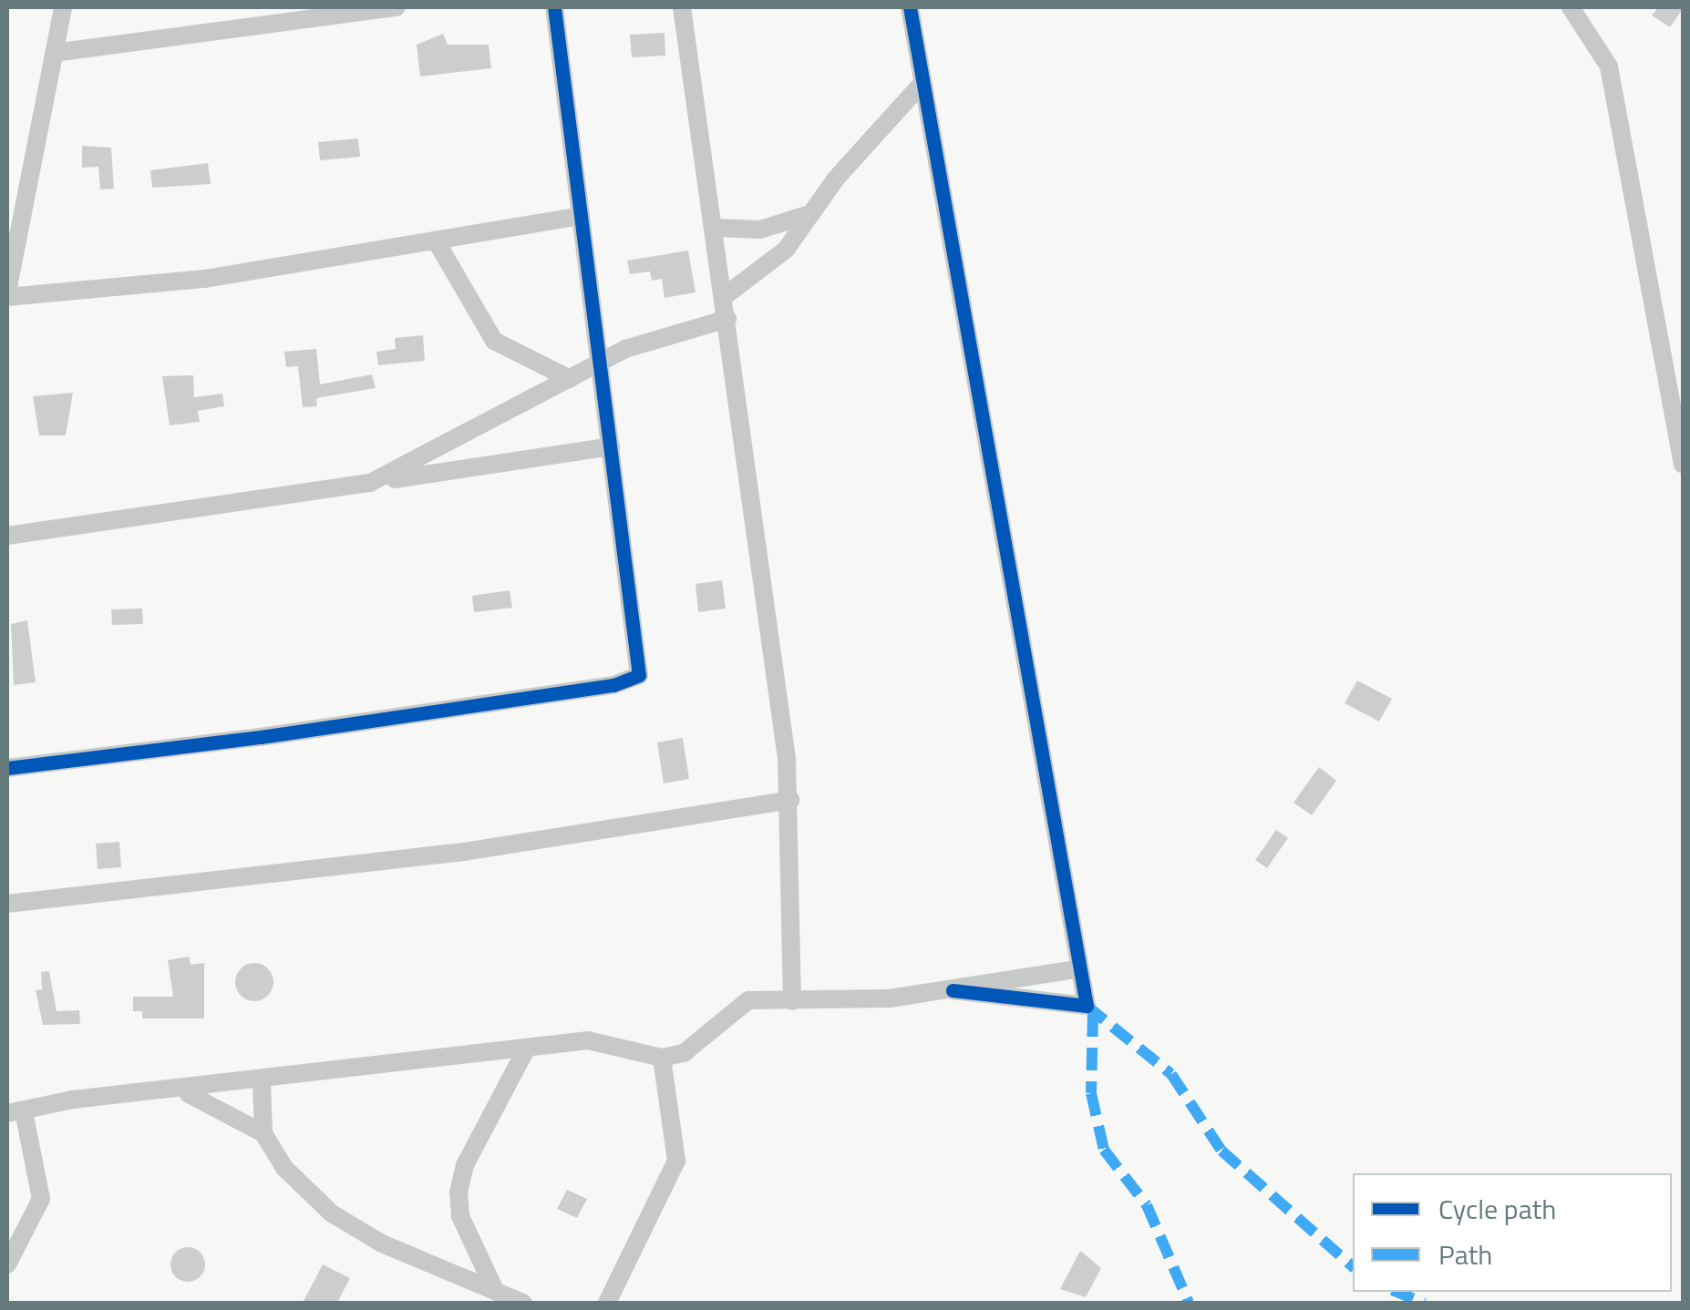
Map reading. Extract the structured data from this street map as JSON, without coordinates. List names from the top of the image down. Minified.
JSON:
{"legend":["Cycle path","Path"]}
